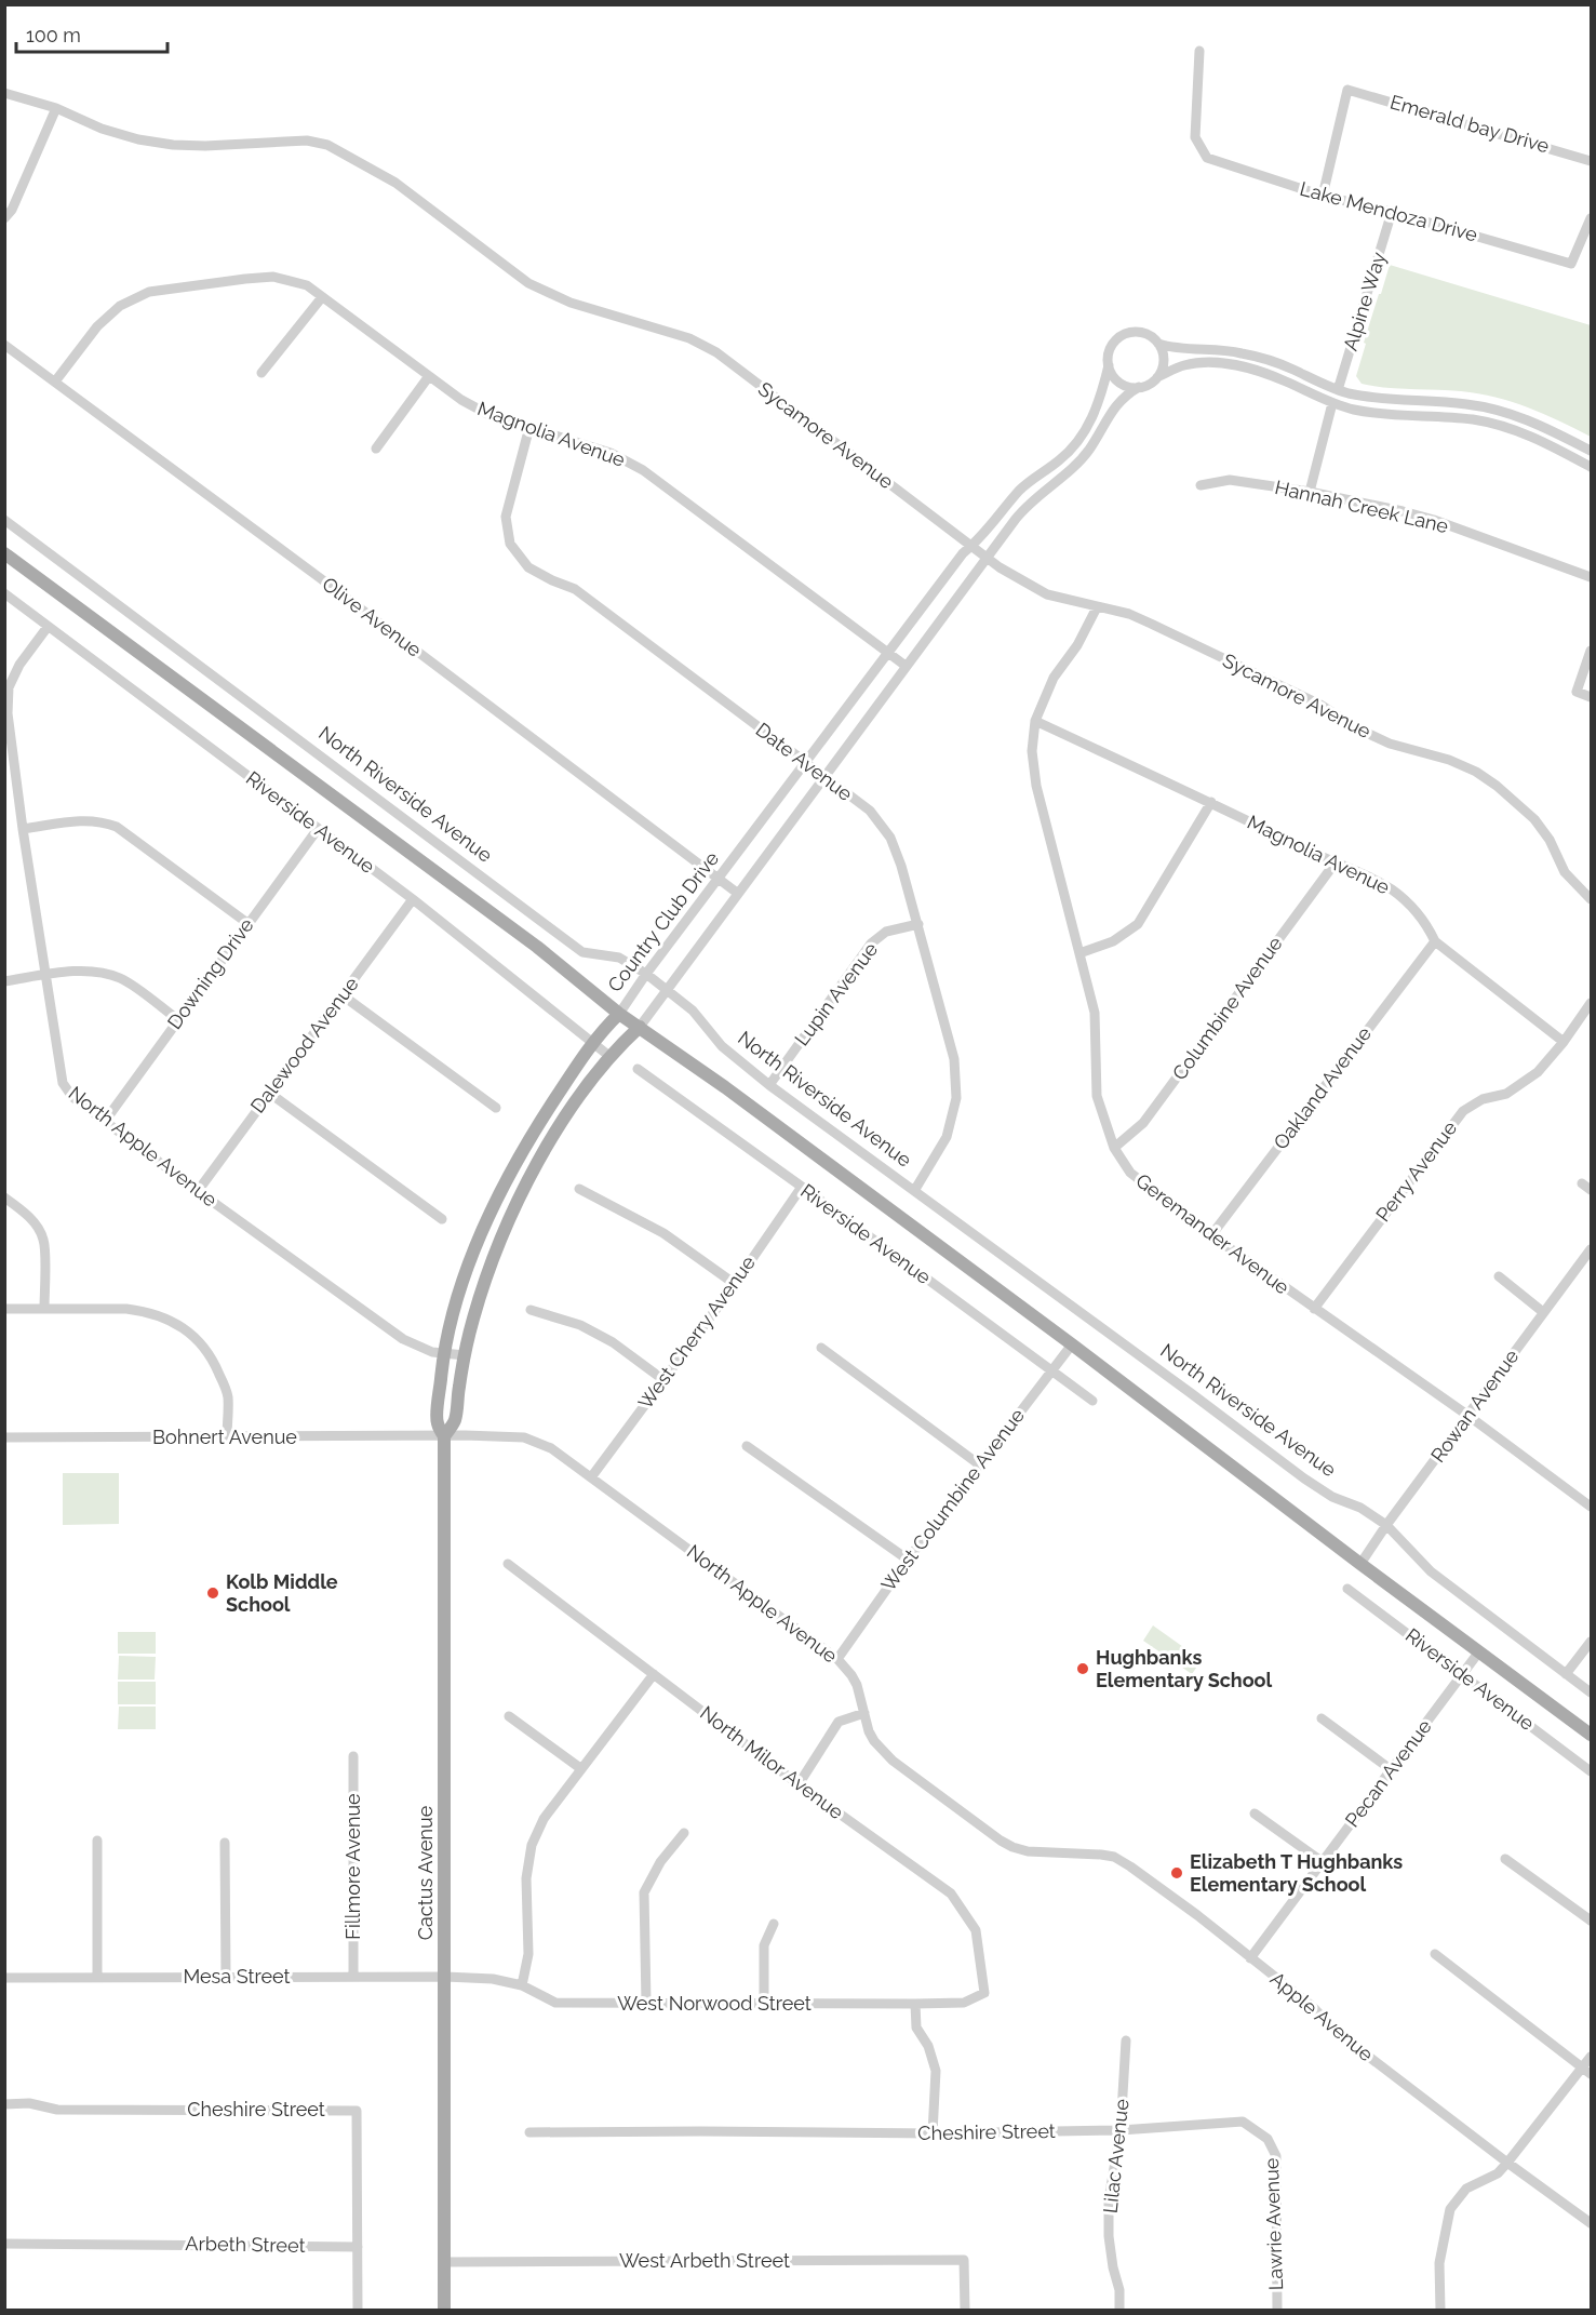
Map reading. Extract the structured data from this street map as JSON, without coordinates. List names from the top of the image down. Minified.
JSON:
{"streets":{"main road":["Country Club Drive","Cactus Avenue"],"street":["Emerald bay Drive","Lake Mendoza Drive","Alpine Way","Magnolia Avenue","Sycamore Avenue","Hannah Creek Lane","Olive Avenue","Date Avenue","North Riverside Avenue","Riverside Avenue","Downing Drive","Lupin Avenue","Columbine Avenue","Dalewood Avenue","Oakland Avenue","North Apple Avenue","Perry Avenue","Geremander Avenue","West Cherry Avenue","Rowan Avenue","Bohnert Avenue","West Columbine Avenue","North Milor Avenue","Pecan Avenue","Fillmore Avenue","Mesa Street","West Norwood Street","Apple Avenue","Cheshire Street","Lilac Avenue","Lawrie Avenue","Arbeth Street","West Arbeth Street"]},"crossings":[["Emerald bay Drive","Lake Mendoza Drive"],["Lake Mendoza Drive","Alpine Way"],["Magnolia Avenue","Olive Avenue"],["Magnolia Avenue","Date Avenue"],["Magnolia Avenue","Country Club Drive"],["Magnolia Avenue","Columbine Avenue"],["Magnolia Avenue","Oakland Avenue"],["Magnolia Avenue","Perry Avenue"],["Magnolia Avenue","Geremander Avenue"],["Sycamore Avenue","Country Club Drive"],["Sycamore Avenue","Geremander Avenue"],["Olive Avenue","Country Club Drive"],["Date Avenue","North Riverside Avenue"],["Date Avenue","Country Club Drive"],["Date Avenue","Lupin Avenue"],["North Riverside Avenue","Country Club Drive"],["North Riverside Avenue","Lupin Avenue"],["North Riverside Avenue","Rowan Avenue"],["Riverside Avenue","Country Club Drive"],["Riverside Avenue","Downing Drive"],["Riverside Avenue","Dalewood Avenue"],["Riverside Avenue","North Apple Avenue"],["Riverside Avenue","West Cherry Avenue"],["Riverside Avenue","West Columbine Avenue"],["Riverside Avenue","Pecan Avenue"],["Country Club Drive","North Apple Avenue"],["Country Club Drive","Bohnert Avenue"],["Country Club Drive","Cactus Avenue"],["Downing Drive","North Apple Avenue"],["Columbine Avenue","Geremander Avenue"],["Dalewood Avenue","North Apple Avenue"],["Oakland Avenue","Geremander Avenue"],["North Apple Avenue","West Cherry Avenue"],["North Apple Avenue","Bohnert Avenue"],["North Apple Avenue","West Columbine Avenue"],["North Apple Avenue","Cactus Avenue"],["North Apple Avenue","Apple Avenue"],["Perry Avenue","Geremander Avenue"],["Geremander Avenue","Rowan Avenue"],["Bohnert Avenue","Cactus Avenue"],["North Milor Avenue","West Norwood Street"],["Pecan Avenue","Apple Avenue"],["Fillmore Avenue","Mesa Street"],["Cactus Avenue","Mesa Street"],["Cactus Avenue","West Norwood Street"],["Cactus Avenue","West Arbeth Street"],["Mesa Street","West Norwood Street"],["Cheshire Street","Lilac Avenue"],["Cheshire Street","Lawrie Avenue"],["Cheshire Street","Arbeth Street"]],"places":["Kolb Middle School","Hughbanks Elementary School","Elizabeth T Hughbanks Elementary School"],"scale_bar":"100 m"}
